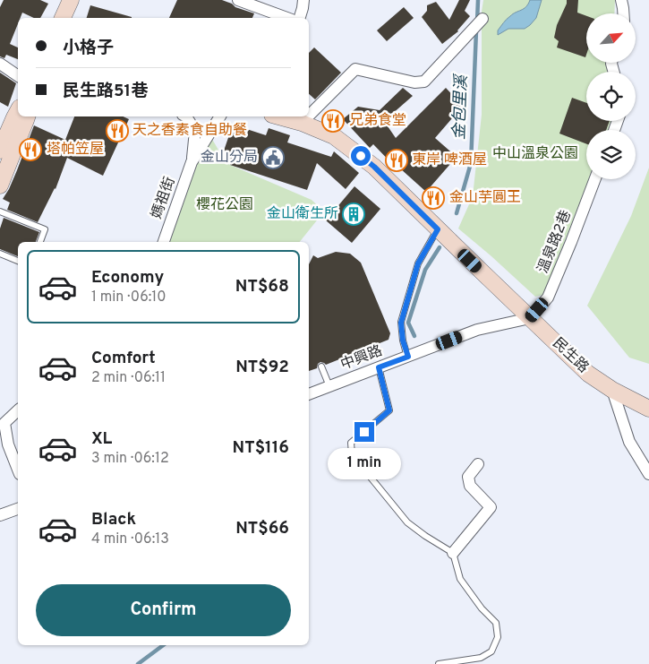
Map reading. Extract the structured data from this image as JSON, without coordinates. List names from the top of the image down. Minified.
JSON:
{"streets":{"street":["媽祖街","溫泉路2巷","民生路","中興路"]},"crossings":[["溫泉路2巷","民生路"],["溫泉路2巷","中興路"],["民生路","中興路"]],"water":["金包里溪"],"parks":["中山溫泉公園","櫻花公園"],"places":{"restaurant":["兄弟食堂","天之香素食自助餐","塔帕笠屋","東岸 啤酒屋","金山芋圓王"],"public building":["金山分局"],"building":["金山衛生所"]},"north":"top right","page":{"banner":["小格子","民生路51巷"],"list":[{"name":"Economy","note":"1 min · 06:10","value":"NT$68"},{"name":"Comfort","note":"2 min · 06:11","value":"NT$92"},{"name":"XL","note":"3 min · 06:12","value":"NT$116"},{"name":"Black","note":"4 min · 06:13","value":"NT$66"}],"bubble":"1 min","buttons":"Confirm"}}
